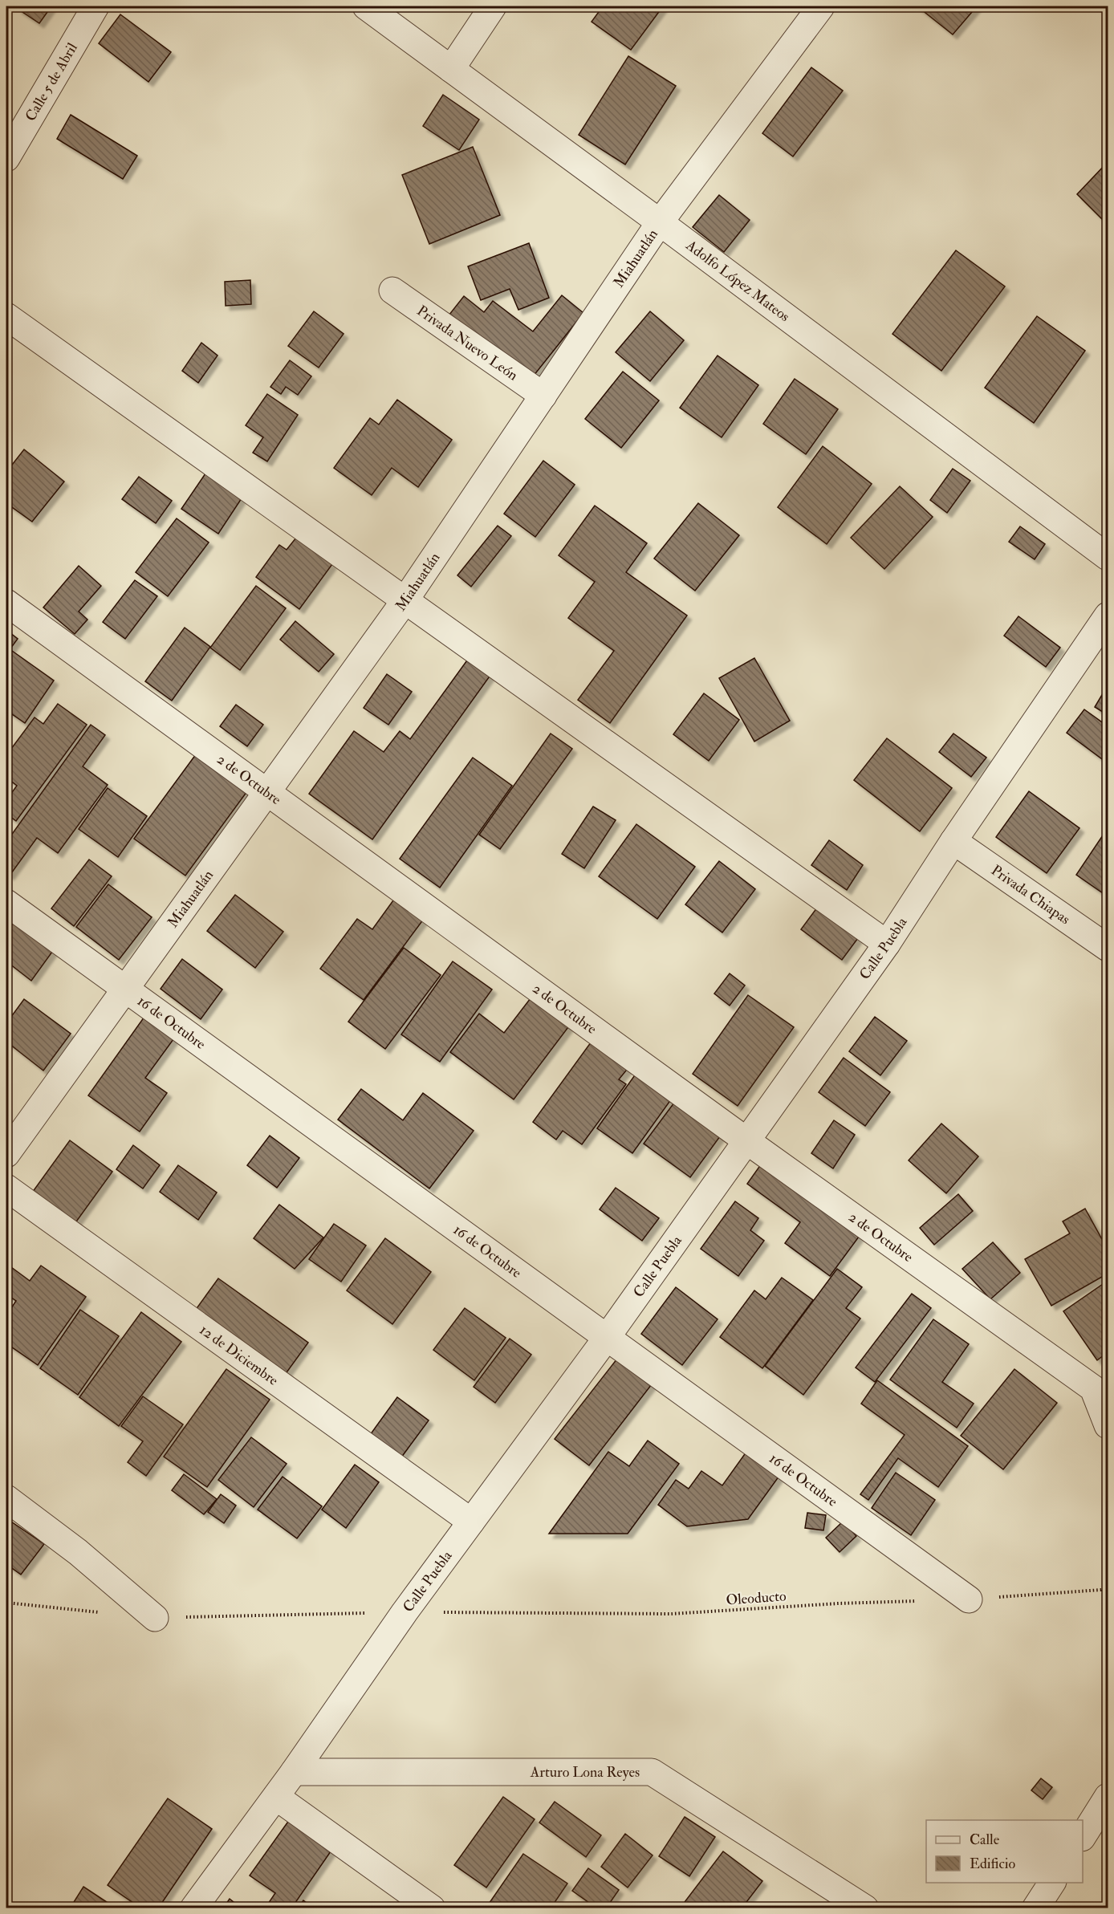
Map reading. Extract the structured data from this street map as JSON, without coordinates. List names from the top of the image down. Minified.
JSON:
{"streets":{"street":["Calle 5 de Abril","Miahuatlán","Adolfo López Mateos","Privada Nuevo León","2 de Octubre","Privada Chiapas","Calle Puebla","16 de Octubre","12 de Diciembre","Arturo Lona Reyes"],"path":["Oleoducto"]},"crossings":[["Miahuatlán","Adolfo López Mateos"],["Miahuatlán","Privada Nuevo León"],["Miahuatlán","2 de Octubre"],["Miahuatlán","16 de Octubre"],["2 de Octubre","Calle Puebla"],["Privada Chiapas","Calle Puebla"],["Calle Puebla","16 de Octubre"],["Calle Puebla","12 de Diciembre"],["Calle Puebla","Oleoducto"],["Calle Puebla","Arturo Lona Reyes"],["16 de Octubre","Oleoducto"]],"legend":["Calle","Edificio"]}
